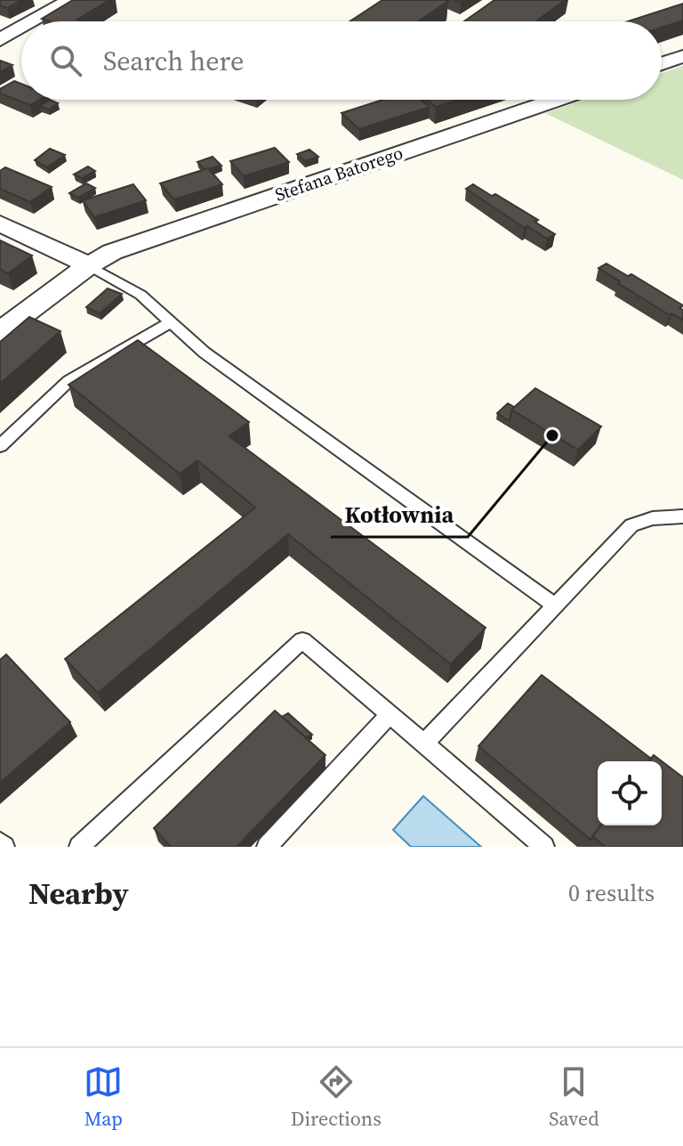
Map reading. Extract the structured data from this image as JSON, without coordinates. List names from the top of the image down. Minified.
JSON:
{"streets":{"street":["Stefana Batorego"]},"places":["Kotłownia"],"page":{"search":"Search here","heading":["Nearby","0 results"],"nav":["Map","Directions","Saved"]}}
